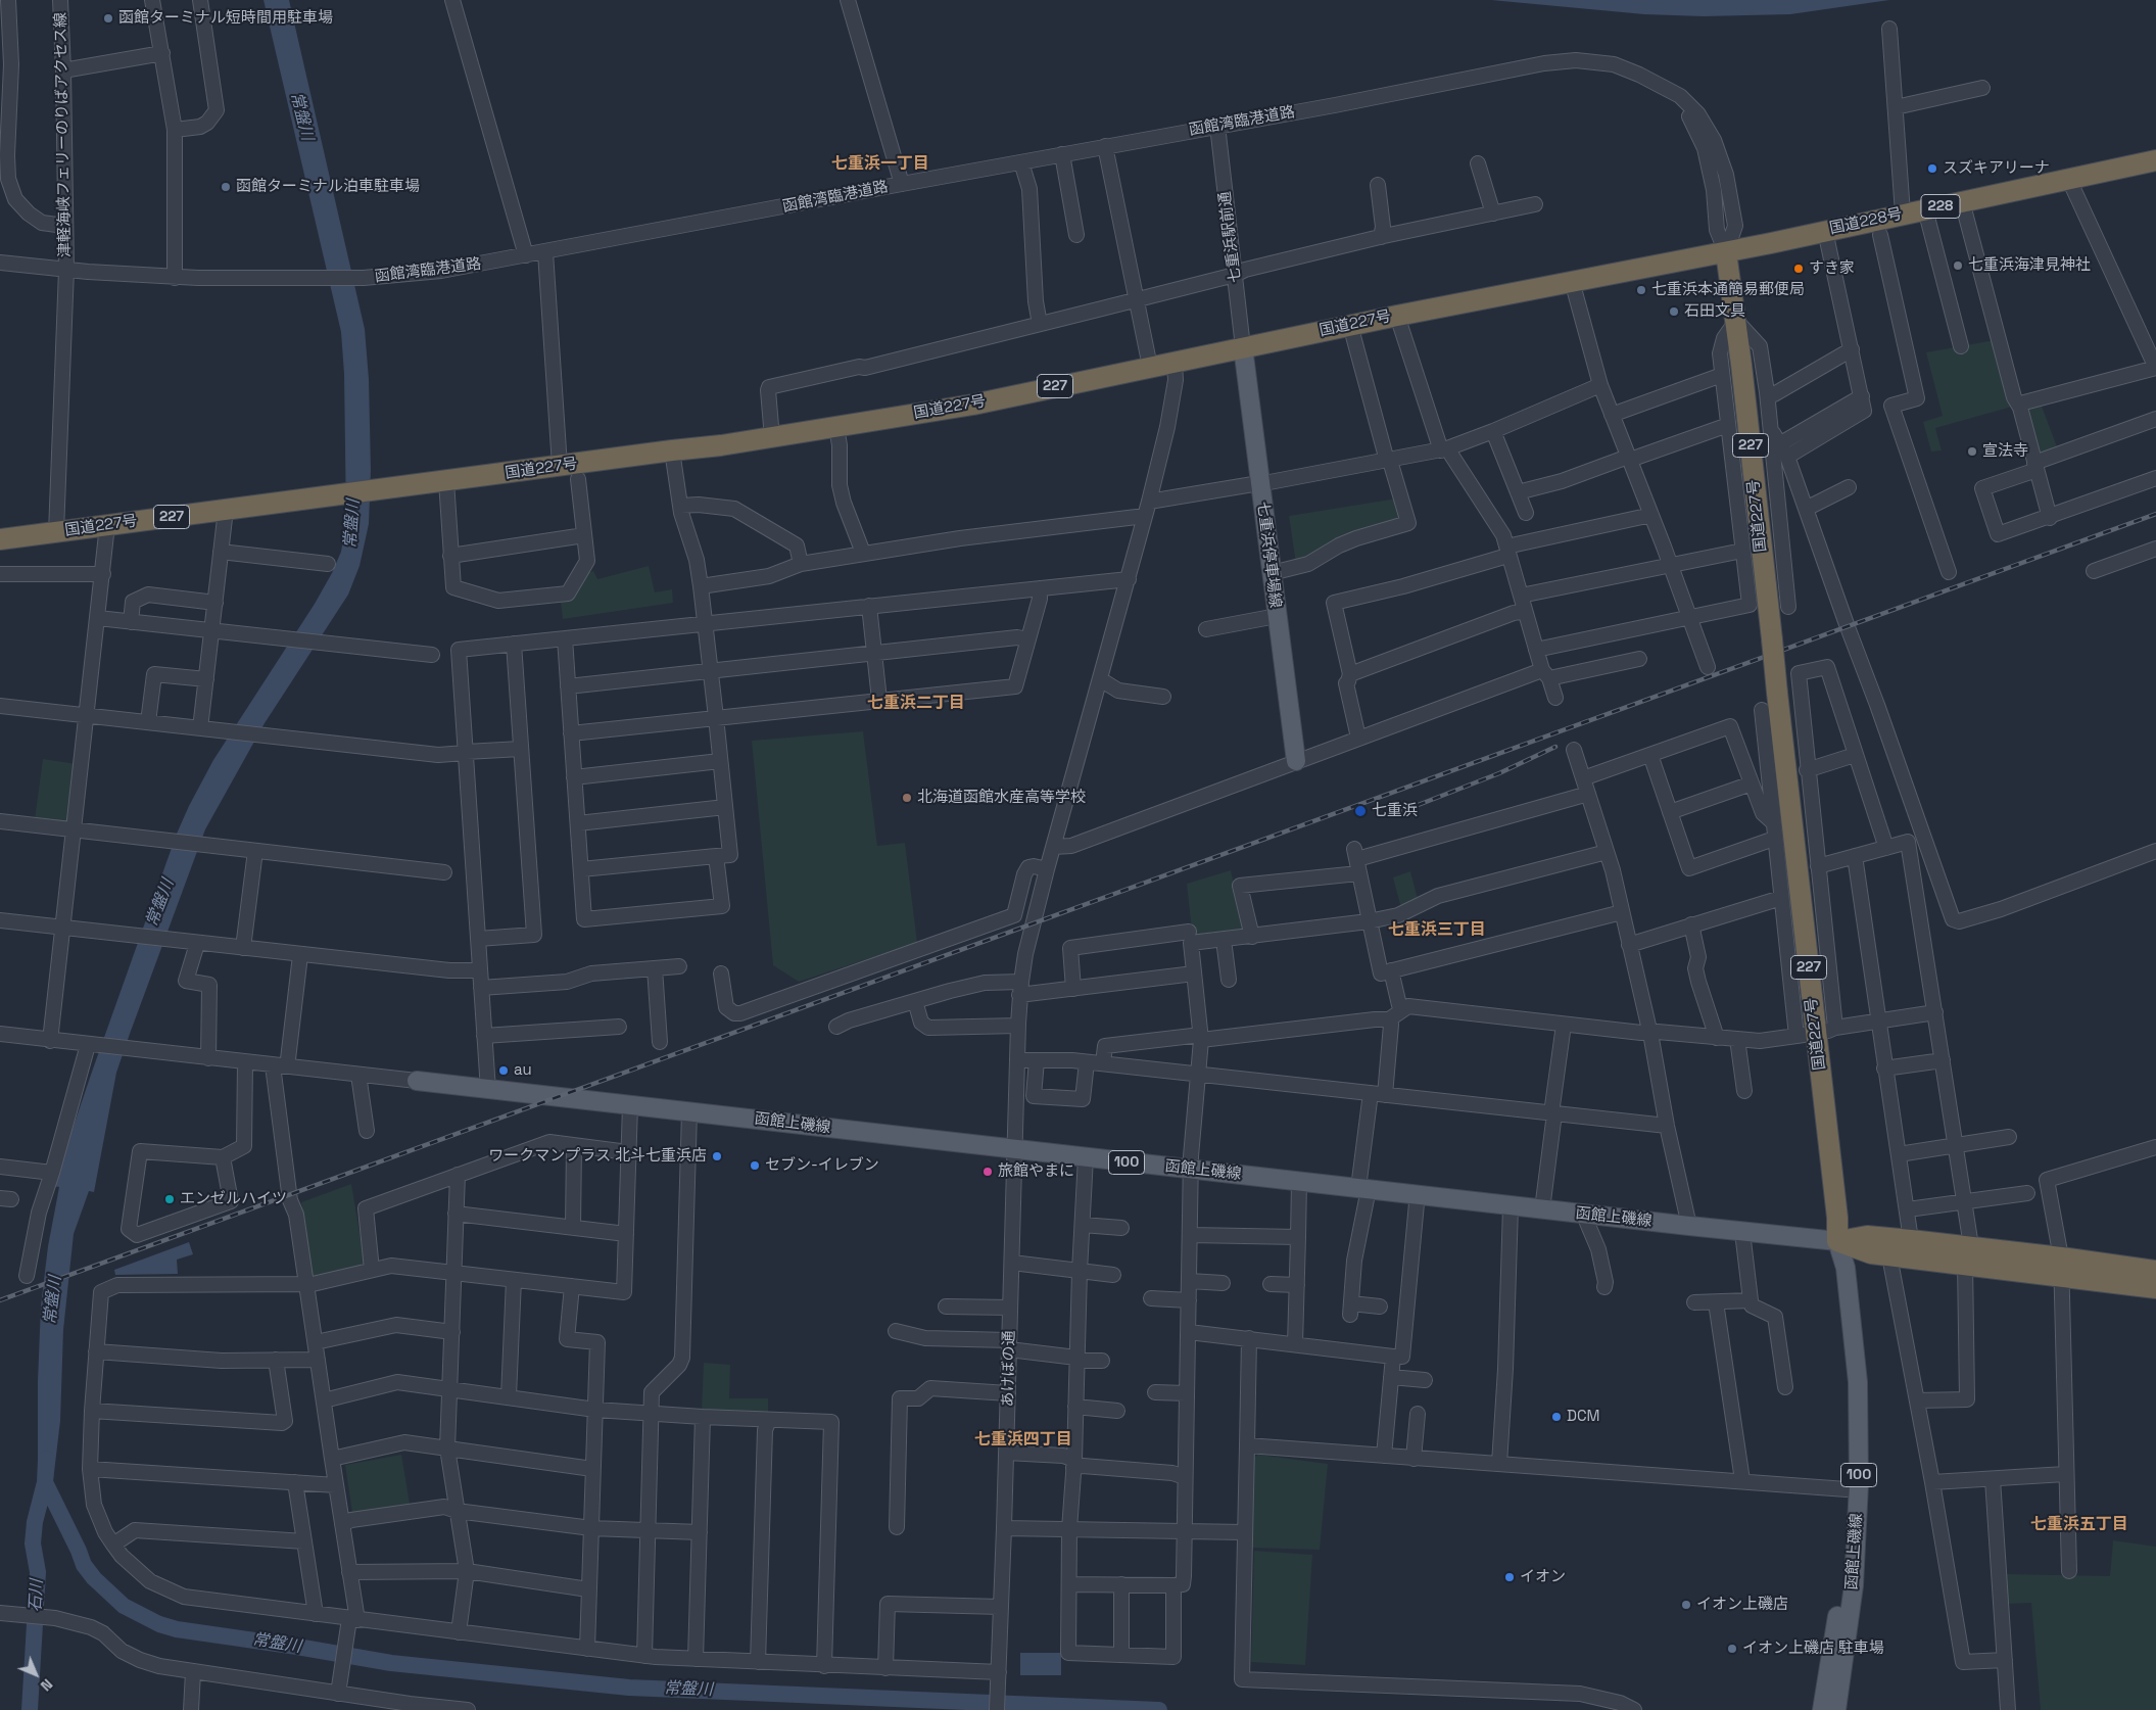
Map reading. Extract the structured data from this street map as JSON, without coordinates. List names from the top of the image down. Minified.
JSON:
{"streets":{"highway":["228","国道228号","国道227号","227"],"main road":["七重浜停車場線","函館上磯線","100"],"street":["函館湾臨港道路","津軽海峡フェリーのりばアクセス線","七重浜駅前通","あけぼの通"]},"crossings":[["函館湾臨港道路","津軽海峡フェリーのりばアクセス線"],["函館湾臨港道路","国道228号"],["函館湾臨港道路","七重浜駅前通"],["函館湾臨港道路","国道227号"],["津軽海峡フェリーのりばアクセス線","国道227号"],["国道228号","国道227号"],["七重浜駅前通","国道227号"],["七重浜駅前通","七重浜停車場線"],["国道227号","七重浜停車場線"],["国道227号","函館上磯線"],["国道227号","あけぼの通"],["函館上磯線","あけぼの通"]],"districts":["七重浜一丁目","七重浜二丁目","七重浜三丁目","七重浜四丁目","七重浜五丁目"],"water":["常盤川","石川"],"places":["函館ターミナル短時間用駐車場","スズキアリーナ","函館ターミナル泊車駐車場","七重浜海津見神社","すき家","七重浜本通簡易郵便局","石田文具","宣法寺","北海道函館水産高等学校","七重浜","au","ワークマンプラス 北斗七重浜店","セブン-イレブン","旅館やまに","エンゼルハイツ","DCM","イオン","イオン上磯店","イオン上磯店 駐車場"],"north":"bottom right"}
